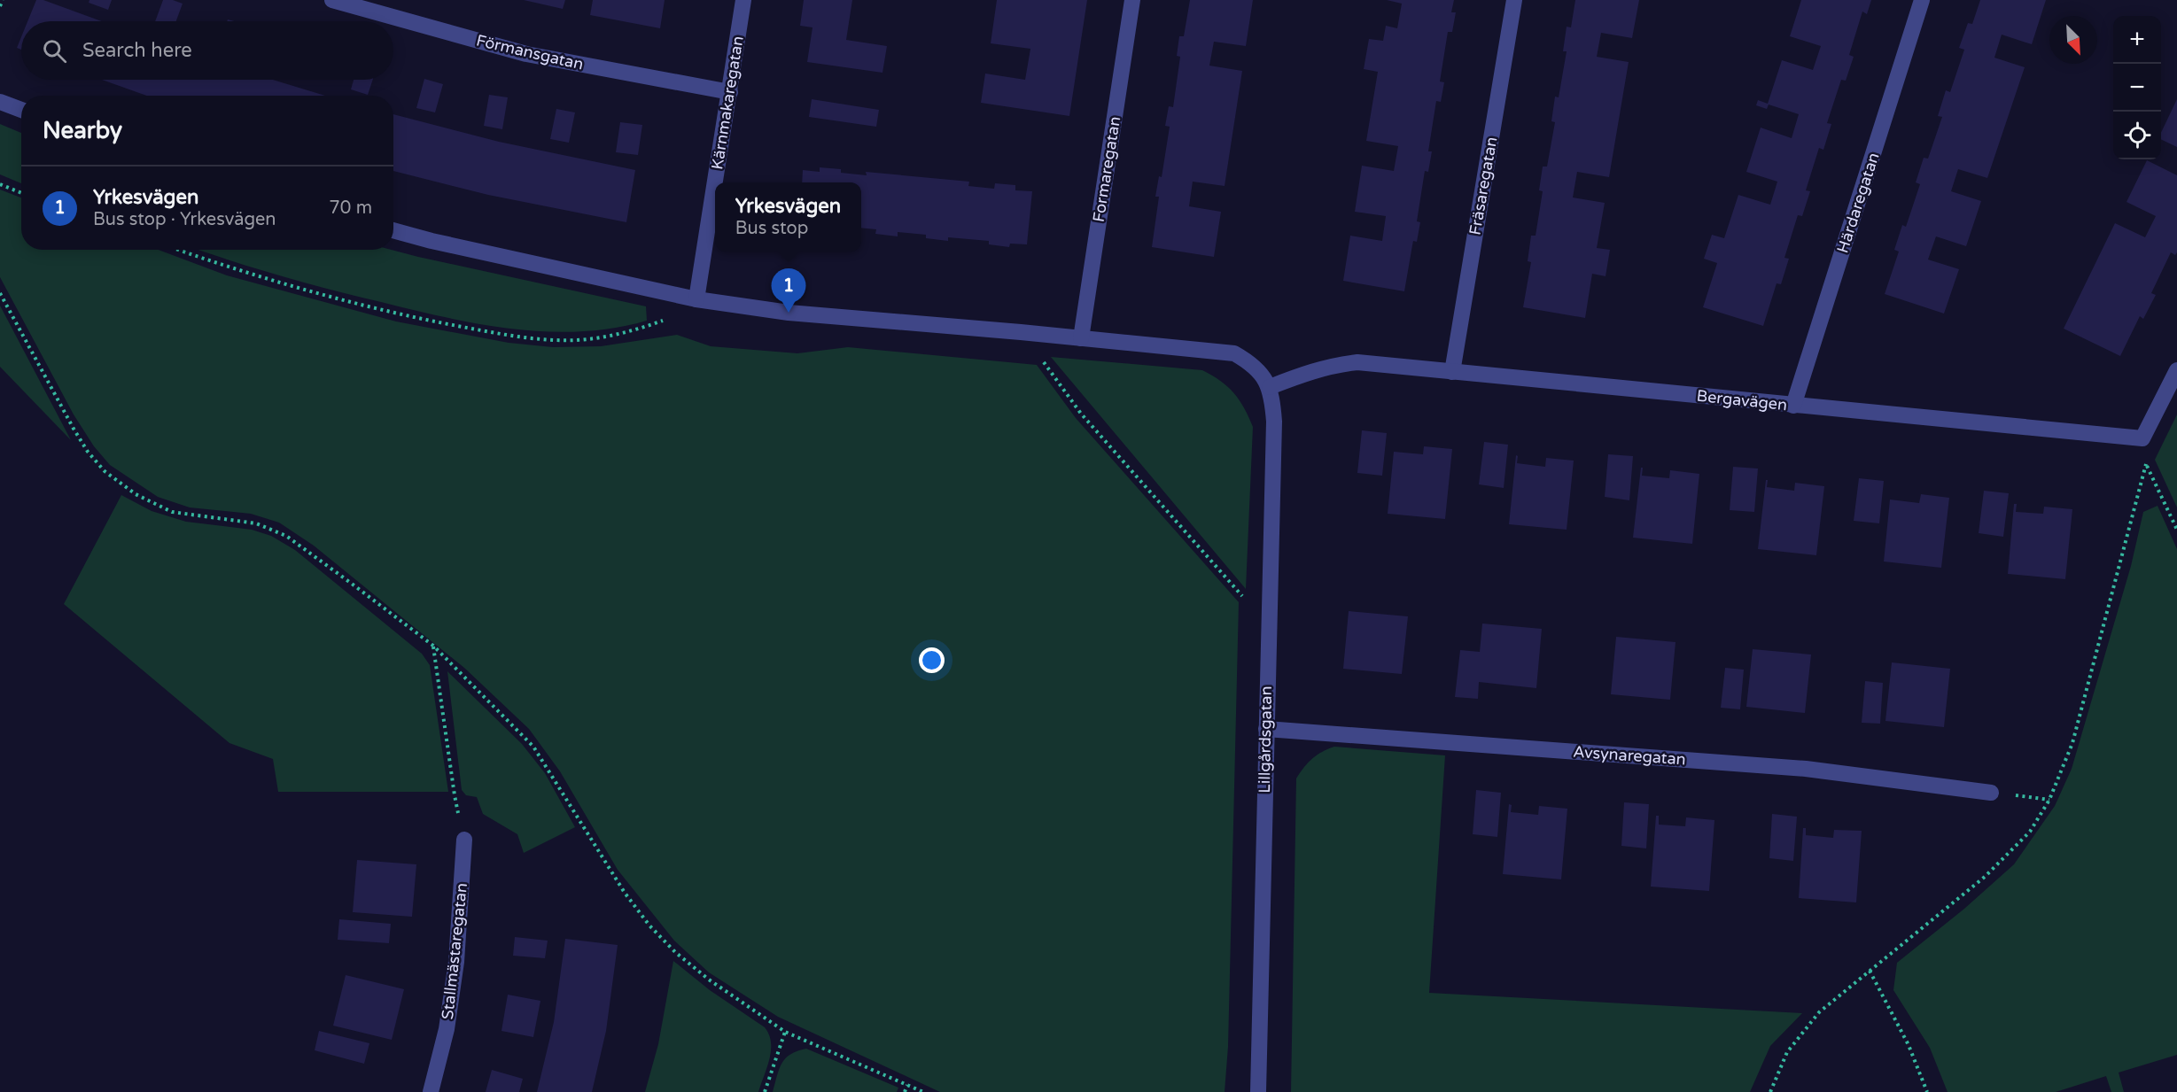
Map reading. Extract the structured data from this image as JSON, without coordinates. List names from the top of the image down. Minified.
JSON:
{"streets":{"street":["Förmansgatan","Kärnmakaregatan","Formaregatan","Fräsaregatan","Härdaregatan","Bergavägen","Lillgårdsgatan","Avsynaregatan","Stallmästaregatan"]},"crossings":[["Förmansgatan","Kärnmakaregatan"],["Fräsaregatan","Bergavägen"],["Härdaregatan","Bergavägen"],["Bergavägen","Lillgårdsgatan"],["Lillgårdsgatan","Avsynaregatan"]],"north":"bottom right","page":{"map_buttons":["+","−"],"search":"Search here","heading":"Nearby","list":[{"mark":"1","name":"Yrkesvägen","note":"Bus stop · Yrkesvägen","value":"70 m"}],"popup":["Yrkesvägen","Bus stop"],"pins":"1"}}
